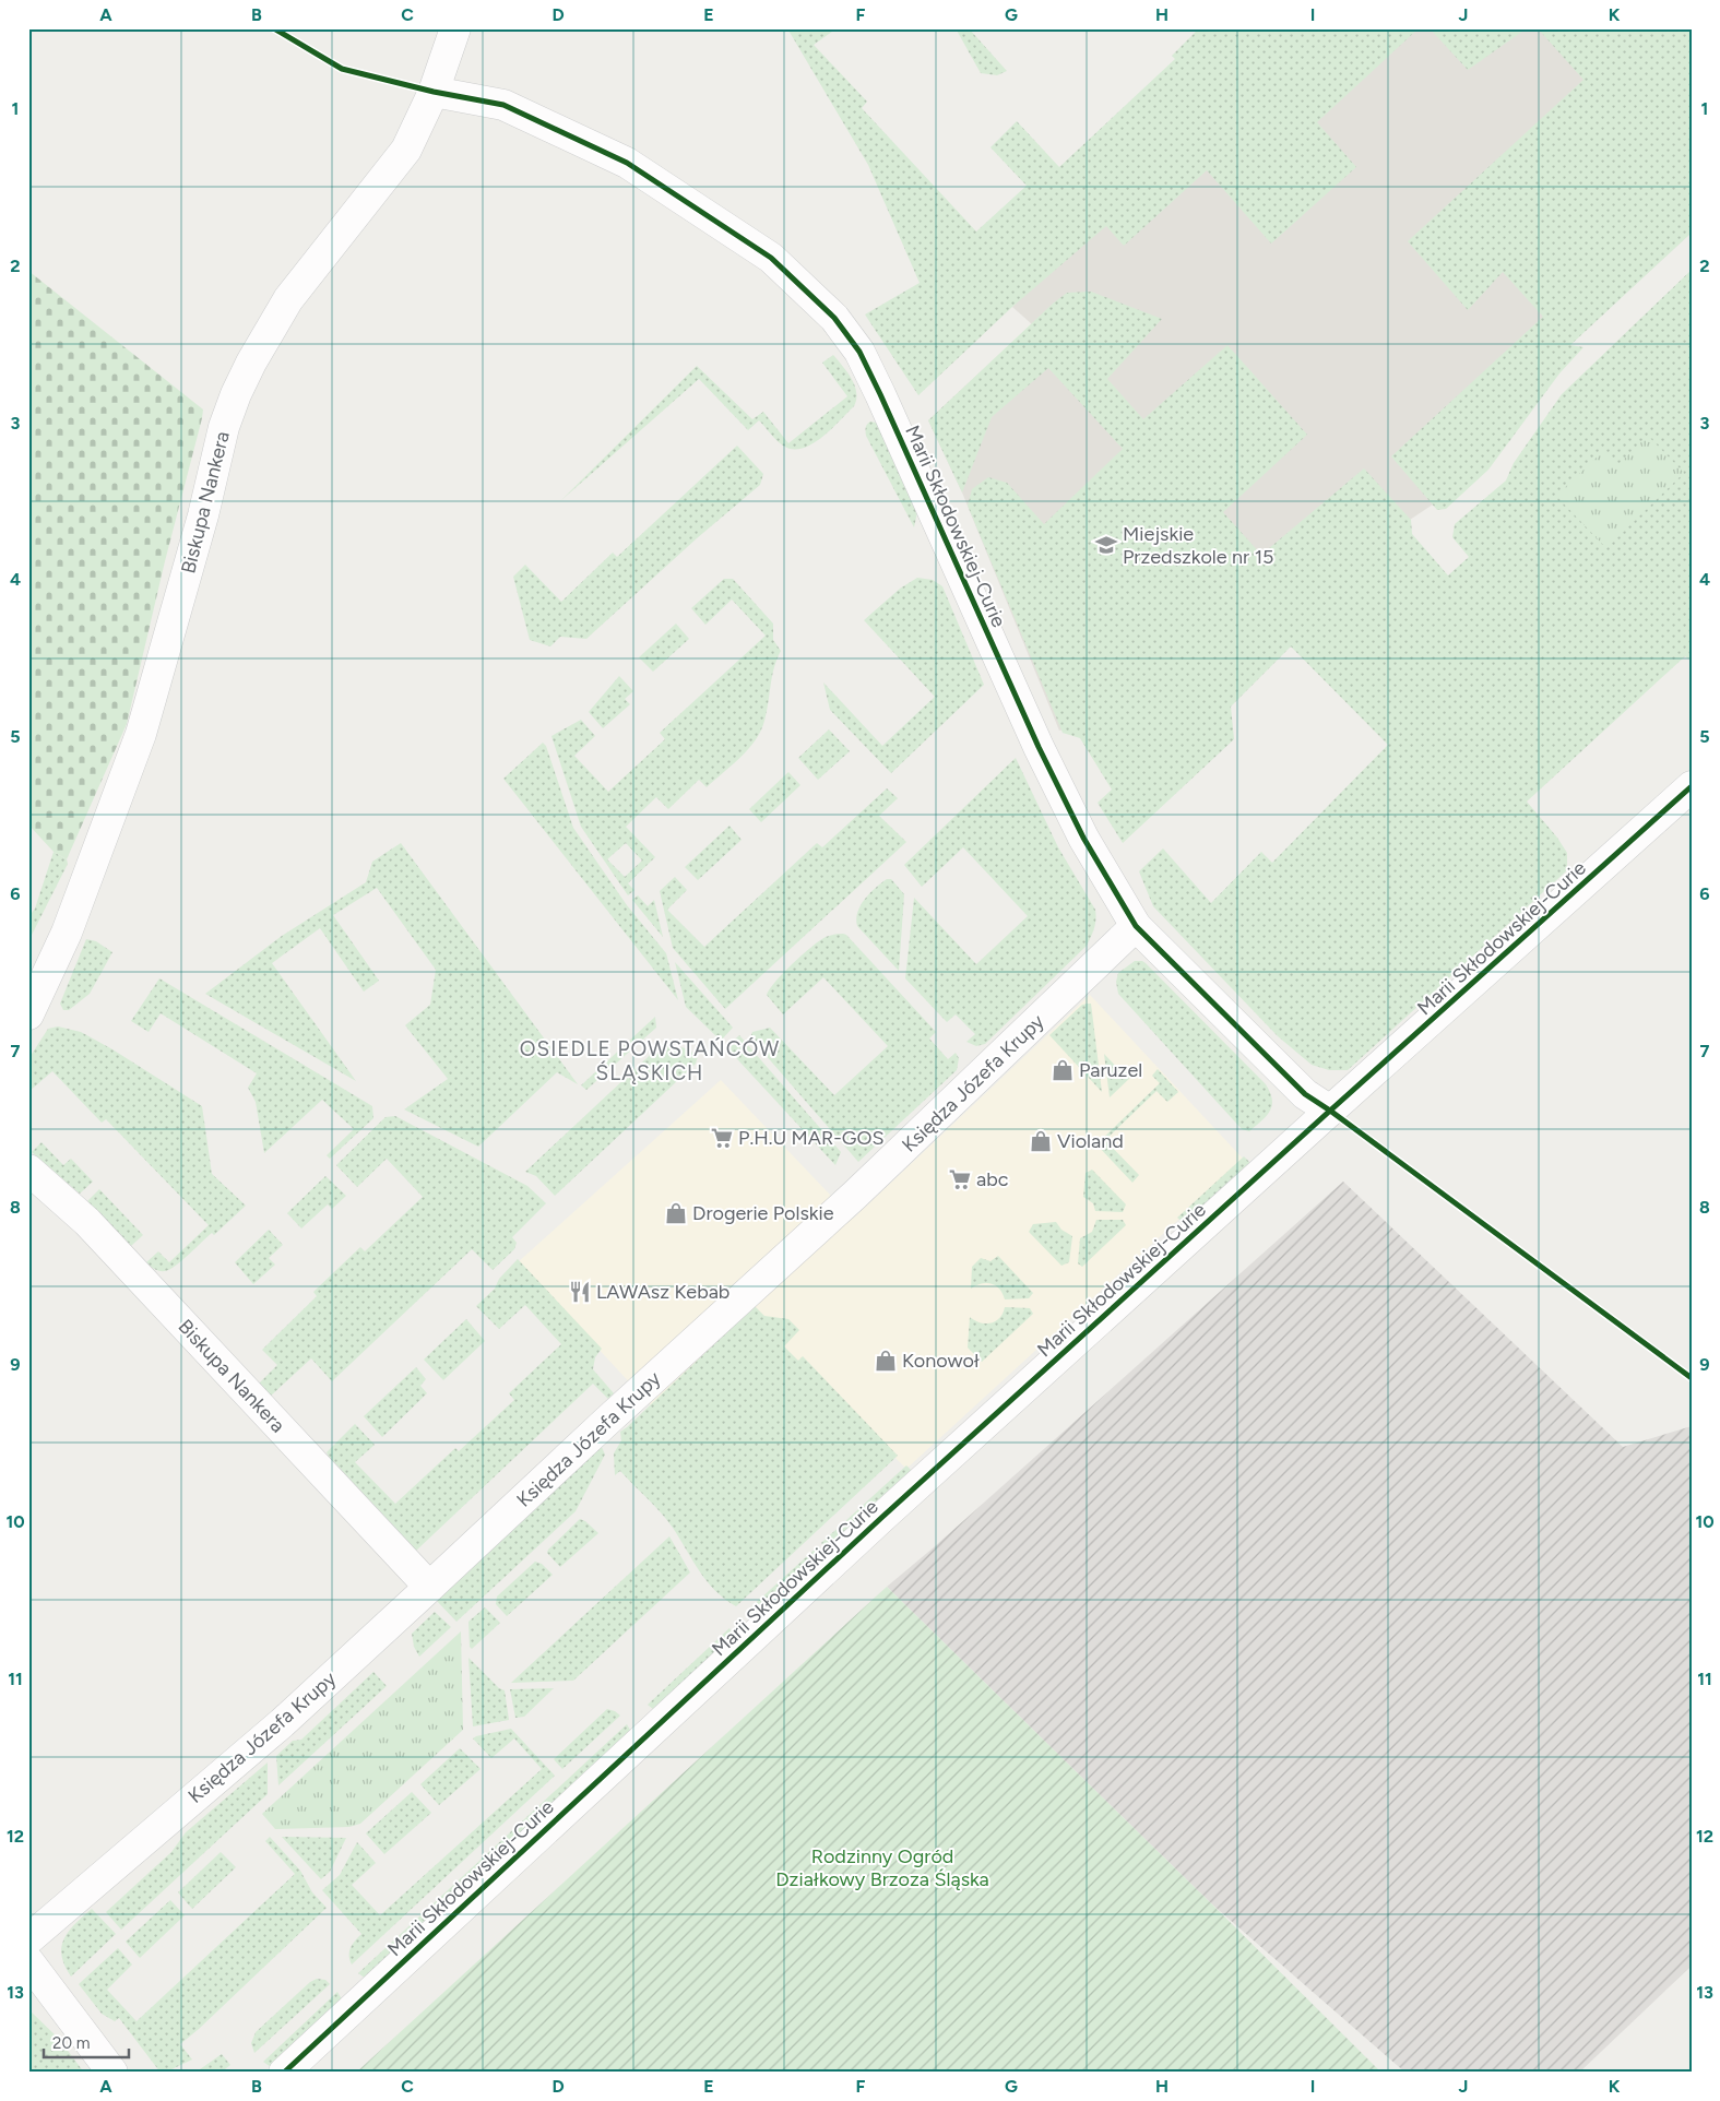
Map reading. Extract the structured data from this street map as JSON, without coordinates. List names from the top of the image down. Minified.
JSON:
{"streets":{"street":["Biskupa Nankera","Marii Skłodowskiej-Curie","Księdza Józefa Krupy"]},"crossings":[["Biskupa Nankera","Marii Skłodowskiej-Curie"],["Biskupa Nankera","Księdza Józefa Krupy"],["Marii Skłodowskiej-Curie","Księdza Józefa Krupy"]],"districts":["OSIEDLE POWSTAŃCÓW ŚLĄSKICH"],"parks":["Rodzinny Ogród Działkowy Brzoza Śląska"],"places":{"school or university":["Miejskie Przedszkole nr 15"],"shop":["Paruzel","Violand","Drogerie Polskie","Konowoł"],"supermarket":["P.H.U MAR-GOS","abc"],"restaurant":["LAWAsz Kebab"]},"scale_bar":"20 m","grid":{"columns":["A","B","C","D","E","F","G","H","I","J","K"],"rows":["1","2","3","4","5","6","7","8","9","10","11","12","13"]}}
